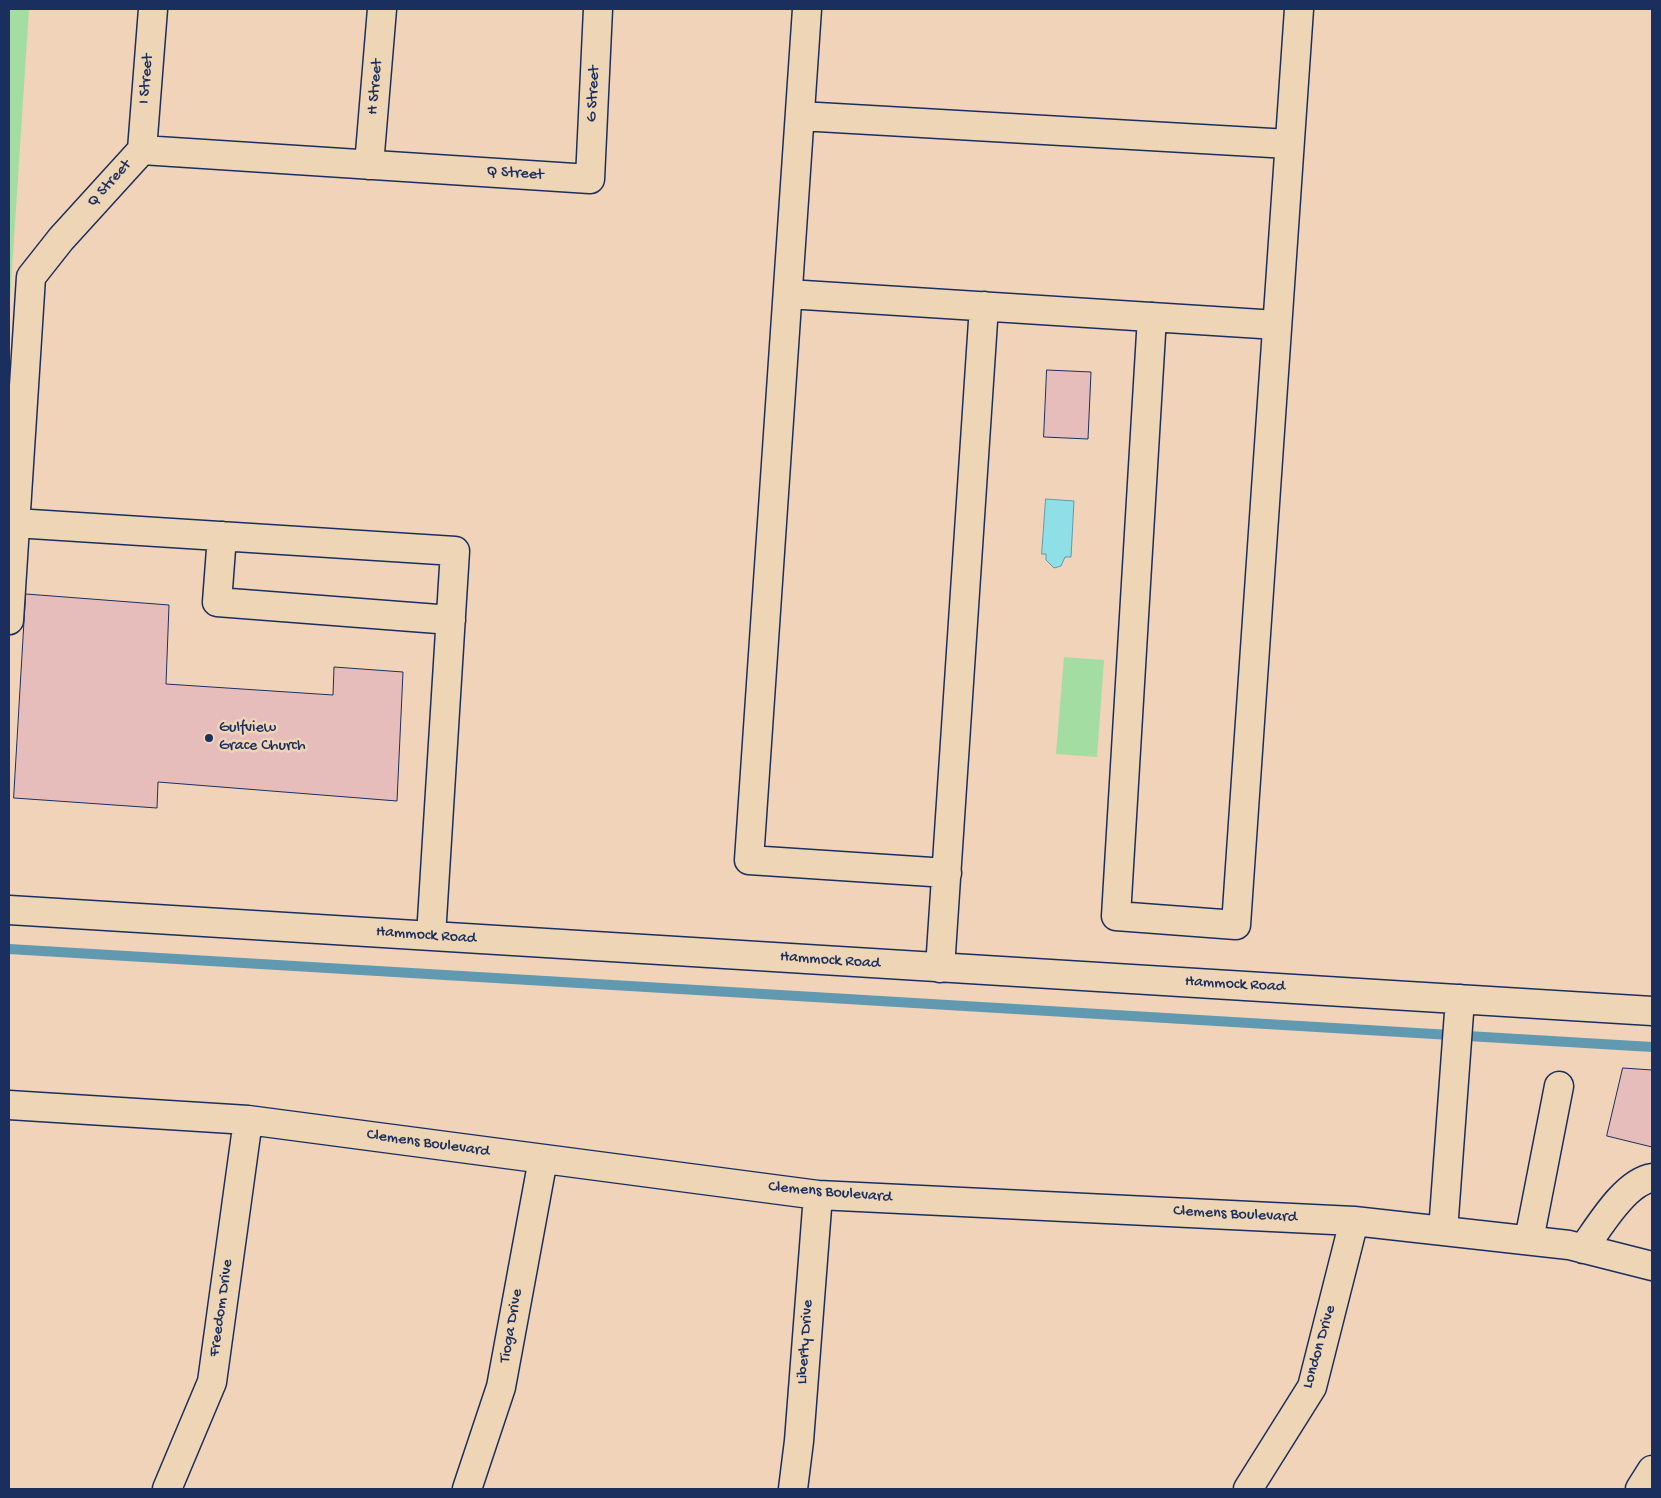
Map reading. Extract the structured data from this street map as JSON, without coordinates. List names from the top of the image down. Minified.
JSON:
{"streets":{"street":["I Street","H Street","G Street","Q Street","Hammock Road","Clemens Boulevard","Freedom Drive","Tioga Drive","Liberty Drive","London Drive"]},"crossings":[["I Street","Q Street"],["H Street","Q Street"],["G Street","Q Street"],["Clemens Boulevard","Freedom Drive"],["Clemens Boulevard","Tioga Drive"],["Clemens Boulevard","Liberty Drive"],["Clemens Boulevard","London Drive"]],"places":["Gulfview Grace Church"]}
